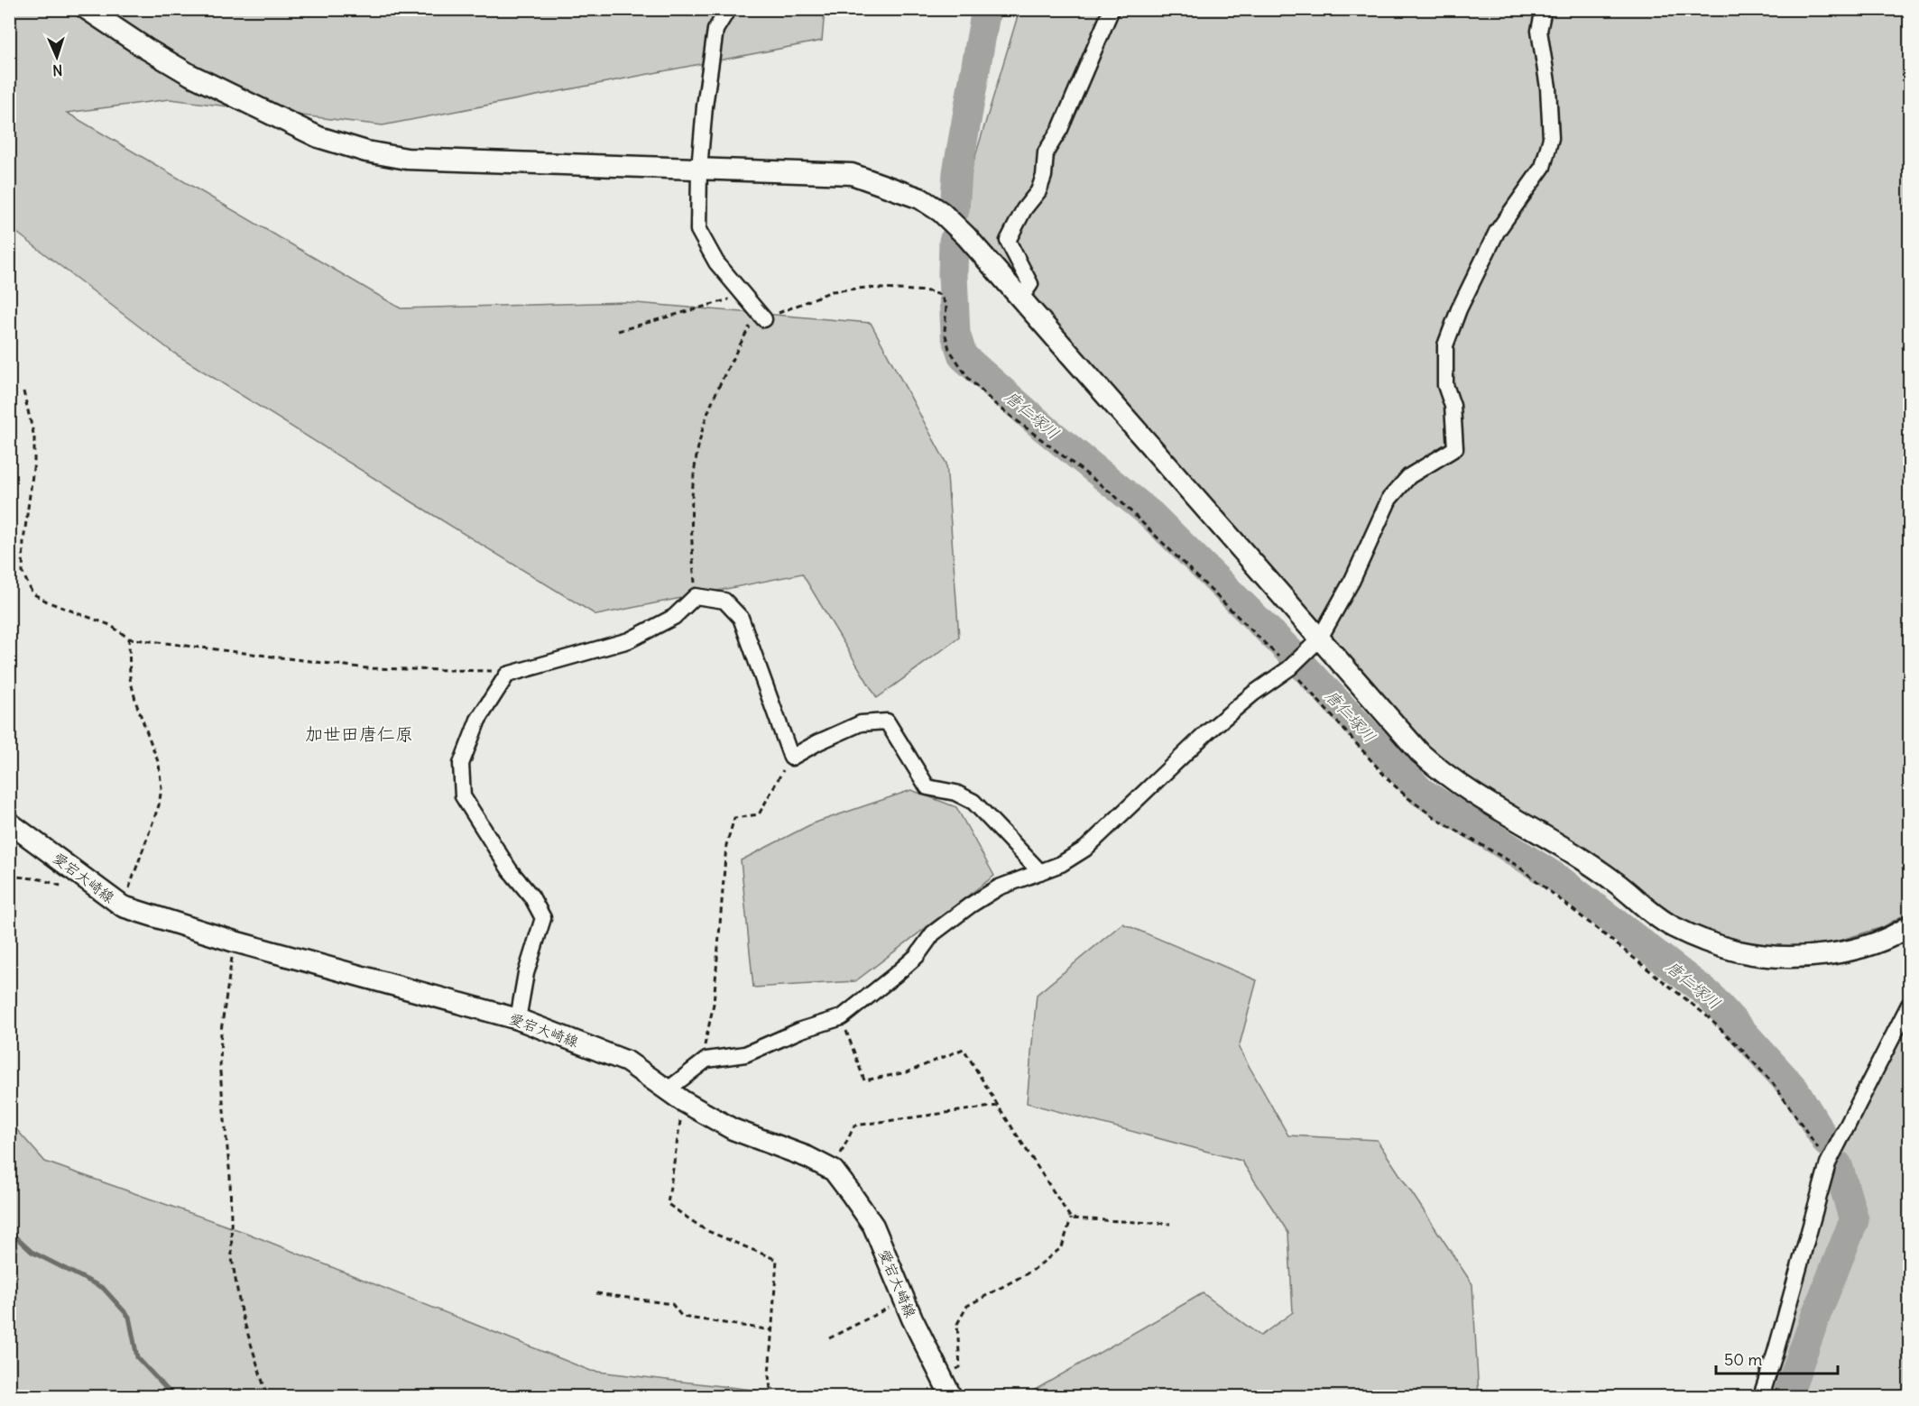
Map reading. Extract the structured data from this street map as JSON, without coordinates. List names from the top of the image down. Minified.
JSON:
{"streets":{"street":["愛宕大崎線"]},"districts":["加世田唐仁原"],"water":["唐仁塚川"],"scale_bar":"50 m","north":"bottom"}
